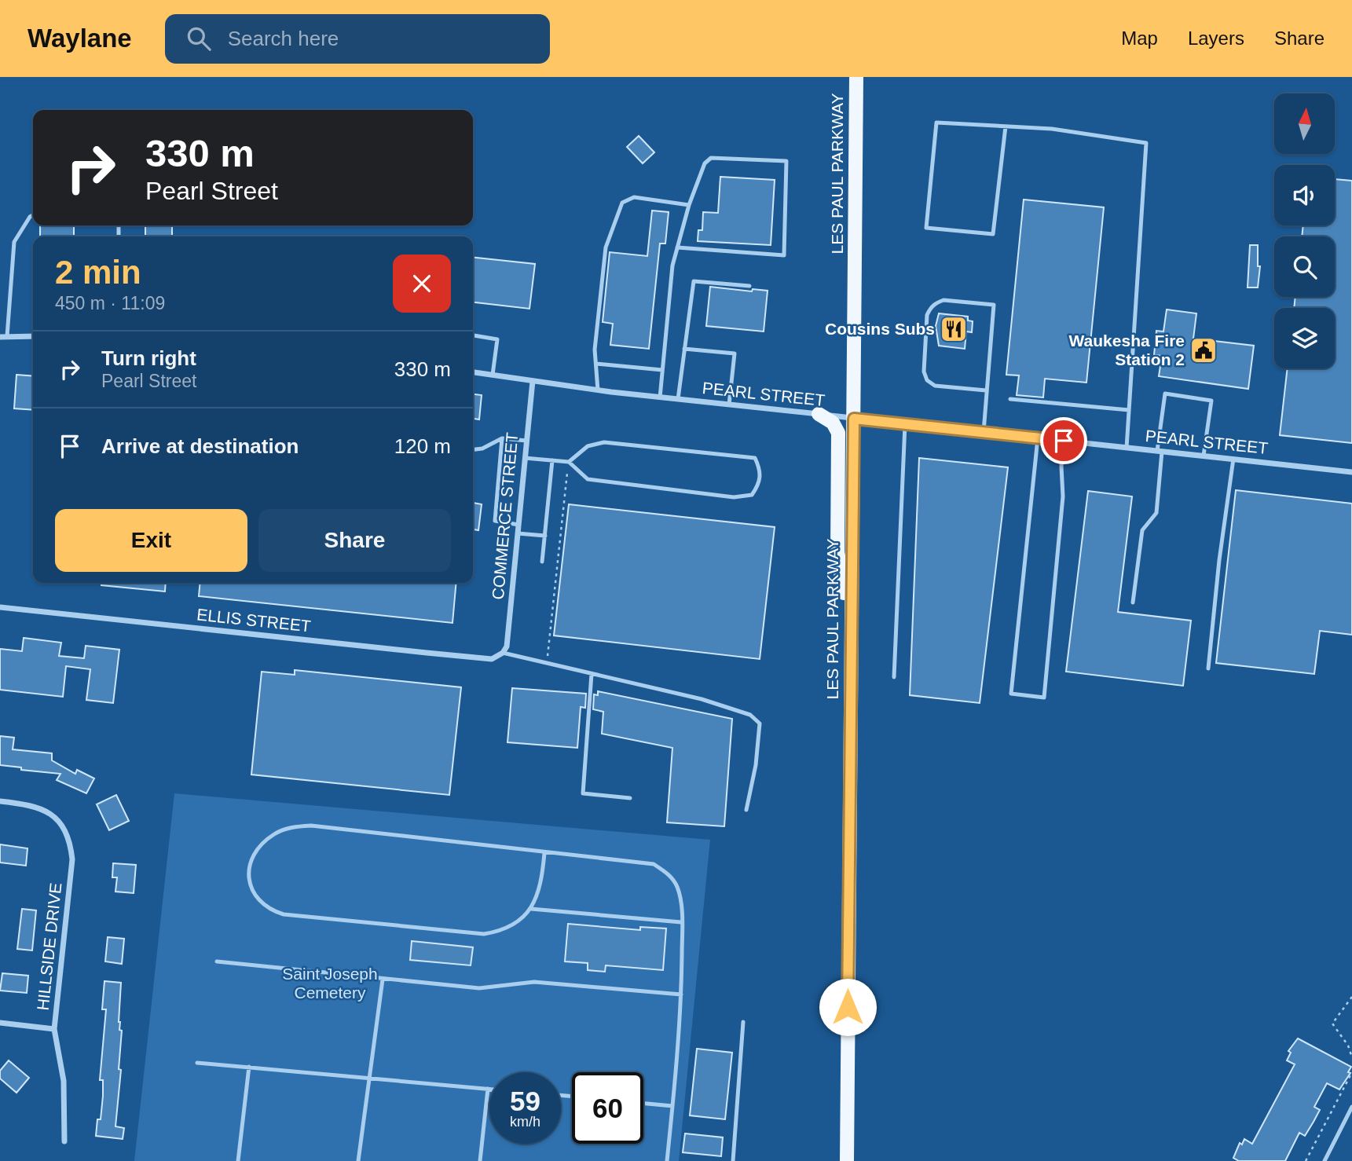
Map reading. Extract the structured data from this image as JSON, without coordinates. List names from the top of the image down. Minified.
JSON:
{"streets":{"main road":["LES PAUL PARKWAY"],"street":["PEARL STREET","COMMERCE STREET","ELLIS STREET","HILLSIDE DRIVE"]},"crossings":[["LES PAUL PARKWAY","PEARL STREET"],["PEARL STREET","COMMERCE STREET"],["COMMERCE STREET","ELLIS STREET"]],"parks":["Saint Joseph Cemetery"],"places":{"restaurant":["Cousins Subs"],"public building":["Waukesha Fire Station 2"]},"north":"top","page":{"header":"Waylane","search":"Search here","nav":["Map","Layers","Share"],"turn":["330 m","Pearl Street"],"heading":["2 min","450 m · 11:09"],"list":[{"name":"Turn right","note":"Pearl Street","value":"330 m"},{"name":"Arrive at destination","value":"120 m"}],"buttons":["Exit","Share"],"speed":"59 km/h","limit":"60"}}
